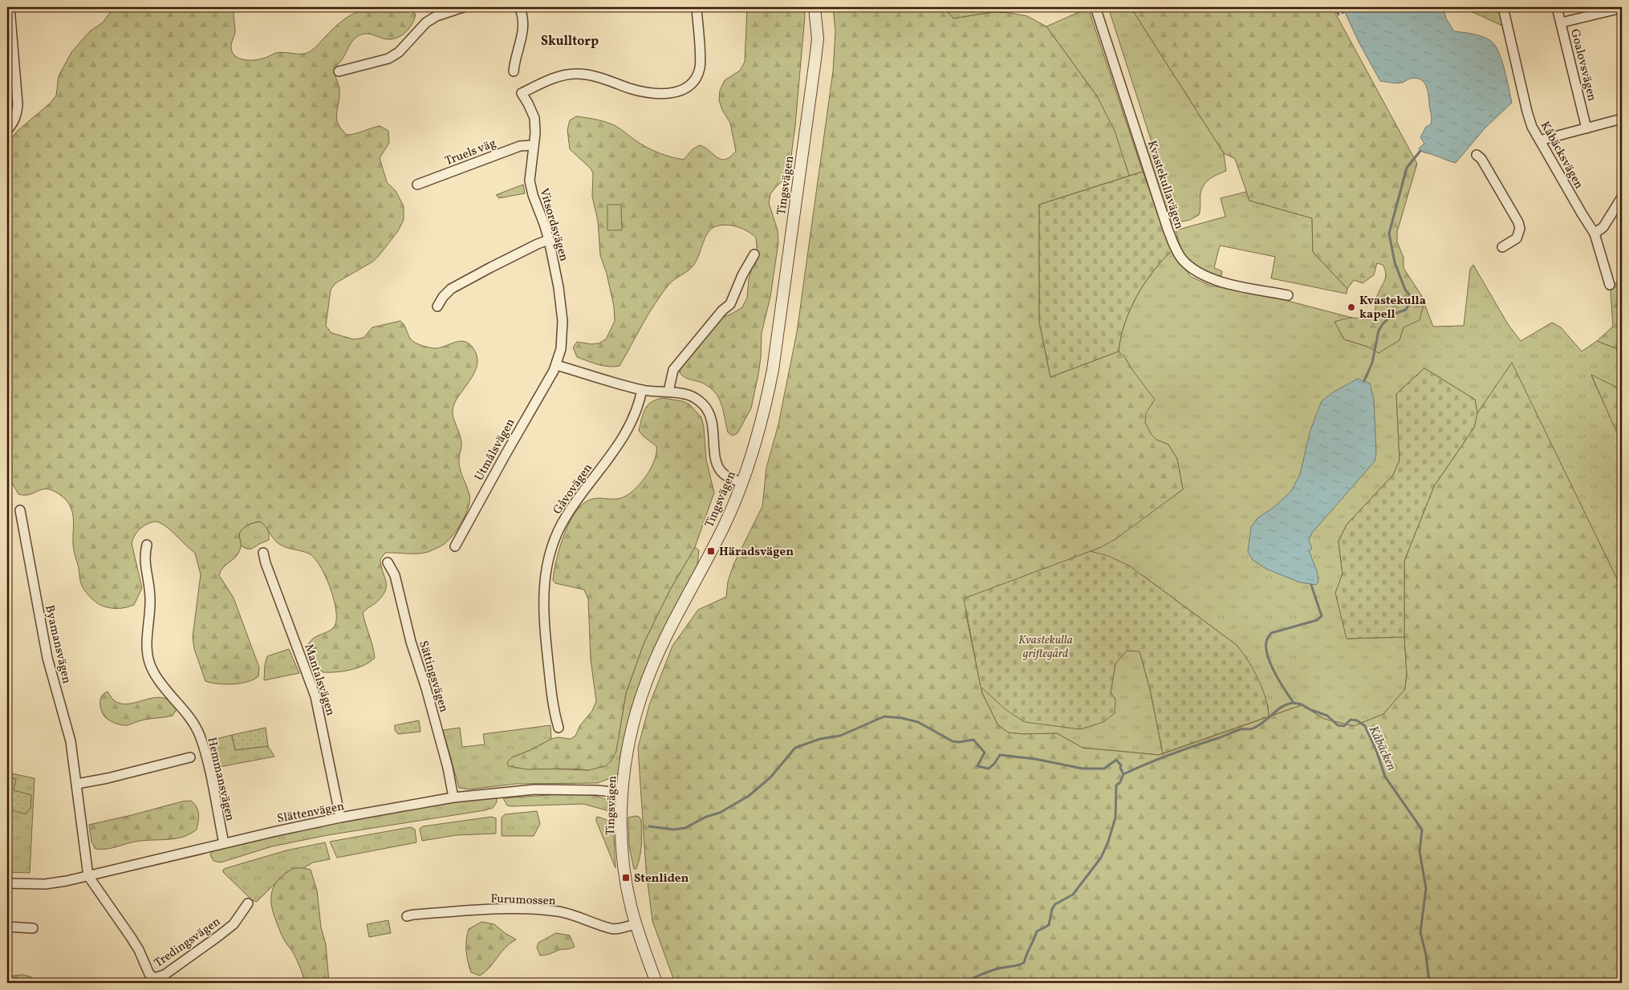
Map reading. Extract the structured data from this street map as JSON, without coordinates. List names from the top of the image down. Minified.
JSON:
{"streets":{"street":["Goalovsvägen","Truels väg","Kåbäcksvägen","Kvastekullavägen","Tingsvägen","Vitsordsvägen","Utmålsvägen","Gåvovägen","Byamansvägen","Sättingsvägen","Mantalsvägen","Hemmansvägen","Slättenvägen","Furumossen","Tredingsvägen"]},"crossings":[["Truels väg","Vitsordsvägen"],["Tingsvägen","Slättenvägen"],["Tingsvägen","Furumossen"],["Vitsordsvägen","Utmålsvägen"],["Byamansvägen","Slättenvägen"],["Byamansvägen","Tredingsvägen"],["Sättingsvägen","Slättenvägen"],["Mantalsvägen","Slättenvägen"],["Hemmansvägen","Slättenvägen"],["Slättenvägen","Tredingsvägen"]],"districts":["Skulltorp"],"water":["Kåbäcken"],"parks":["Kvastekulla griftegård"],"places":{"other":["Kvastekulla kapell"],"transit":["Häradsvägen","Stenliden"]}}
